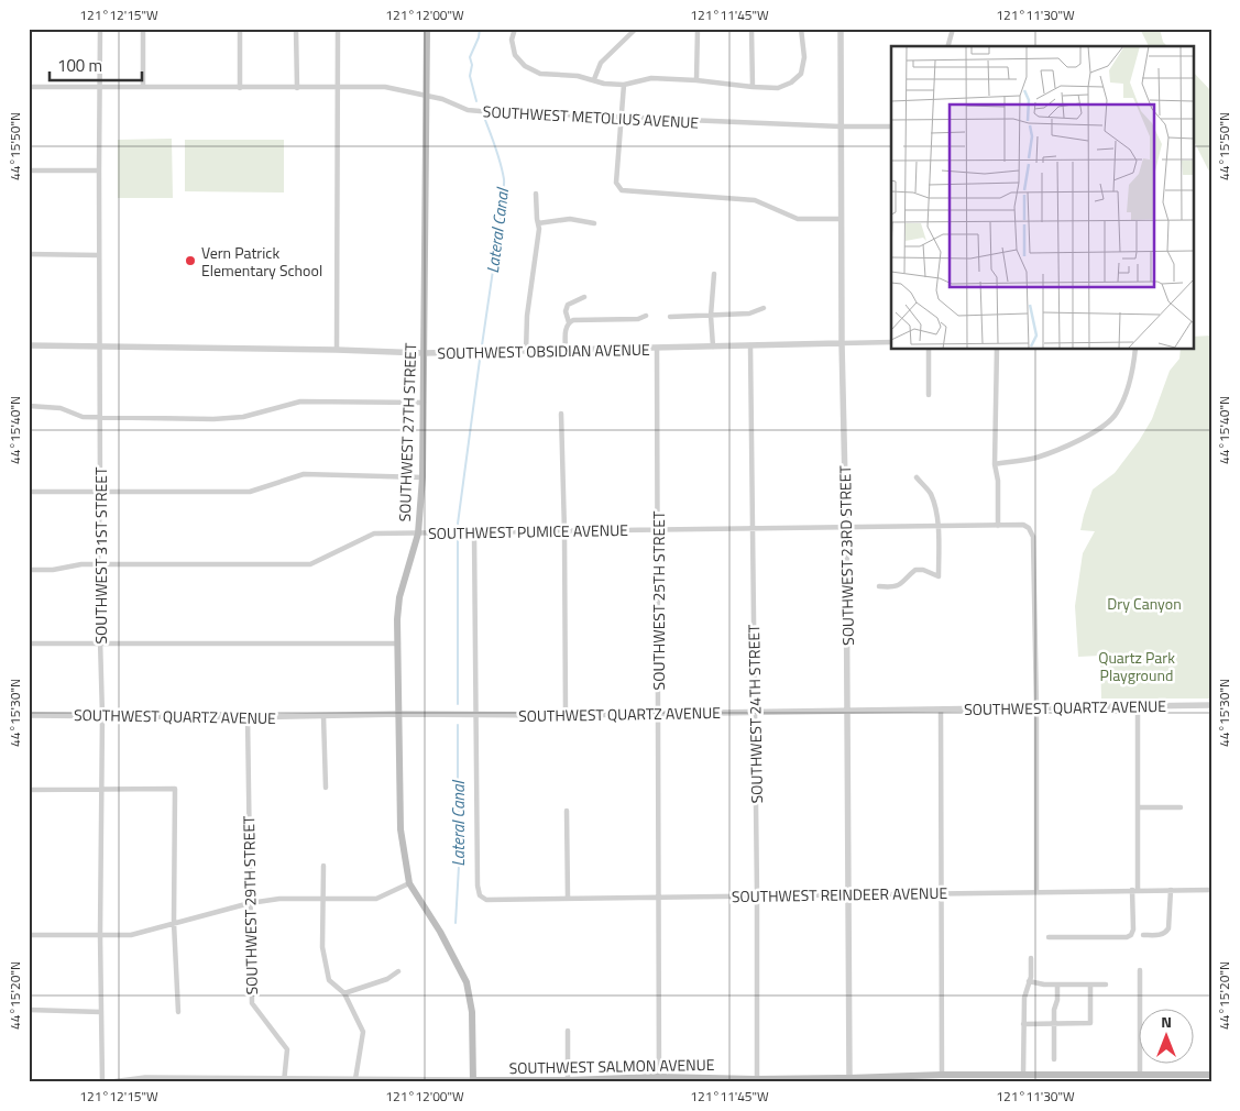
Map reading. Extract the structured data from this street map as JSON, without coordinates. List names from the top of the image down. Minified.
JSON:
{"streets":{"main road":["SOUTHWEST 27TH STREET","SOUTHWEST SALMON AVENUE"],"street":["SOUTHWEST METOLIUS AVENUE","SOUTHWEST OBSIDIAN AVENUE","SOUTHWEST PUMICE AVENUE","SOUTHWEST 31ST STREET","SOUTHWEST 23RD STREET","SOUTHWEST 25TH STREET","SOUTHWEST QUARTZ AVENUE","SOUTHWEST 24TH STREET","SOUTHWEST REINDEER AVENUE","SOUTHWEST 29TH STREET"]},"crossings":[["SOUTHWEST METOLIUS AVENUE","SOUTHWEST 27TH STREET"],["SOUTHWEST METOLIUS AVENUE","SOUTHWEST 31ST STREET"],["SOUTHWEST METOLIUS AVENUE","SOUTHWEST 23RD STREET"],["SOUTHWEST OBSIDIAN AVENUE","SOUTHWEST 27TH STREET"],["SOUTHWEST OBSIDIAN AVENUE","SOUTHWEST 31ST STREET"],["SOUTHWEST OBSIDIAN AVENUE","SOUTHWEST 23RD STREET"],["SOUTHWEST OBSIDIAN AVENUE","SOUTHWEST 25TH STREET"],["SOUTHWEST OBSIDIAN AVENUE","SOUTHWEST 24TH STREET"],["SOUTHWEST 27TH STREET","SOUTHWEST PUMICE AVENUE"],["SOUTHWEST 27TH STREET","SOUTHWEST QUARTZ AVENUE"],["SOUTHWEST 27TH STREET","SOUTHWEST SALMON AVENUE"],["SOUTHWEST PUMICE AVENUE","SOUTHWEST 31ST STREET"],["SOUTHWEST PUMICE AVENUE","SOUTHWEST 23RD STREET"],["SOUTHWEST PUMICE AVENUE","SOUTHWEST 25TH STREET"],["SOUTHWEST PUMICE AVENUE","SOUTHWEST QUARTZ AVENUE"],["SOUTHWEST PUMICE AVENUE","SOUTHWEST 24TH STREET"],["SOUTHWEST 31ST STREET","SOUTHWEST QUARTZ AVENUE"],["SOUTHWEST 23RD STREET","SOUTHWEST QUARTZ AVENUE"],["SOUTHWEST 23RD STREET","SOUTHWEST REINDEER AVENUE"],["SOUTHWEST 23RD STREET","SOUTHWEST SALMON AVENUE"],["SOUTHWEST 25TH STREET","SOUTHWEST QUARTZ AVENUE"],["SOUTHWEST 25TH STREET","SOUTHWEST REINDEER AVENUE"],["SOUTHWEST 25TH STREET","SOUTHWEST SALMON AVENUE"],["SOUTHWEST QUARTZ AVENUE","SOUTHWEST 24TH STREET"],["SOUTHWEST QUARTZ AVENUE","SOUTHWEST REINDEER AVENUE"],["SOUTHWEST QUARTZ AVENUE","SOUTHWEST 29TH STREET"],["SOUTHWEST 24TH STREET","SOUTHWEST REINDEER AVENUE"],["SOUTHWEST 24TH STREET","SOUTHWEST SALMON AVENUE"],["SOUTHWEST 29TH STREET","SOUTHWEST SALMON AVENUE"]],"water":["Lateral Canal"],"parks":["Dry Canyon","Quartz Park Playground"],"places":["Vern Patrick Elementary School"],"scale_bar":"100 m","north":"top","coordinates":["121°12'15\"W","121°12'00\"W","121°11'45\"W","121°11'30\"W","44°15'50\"N","44°15'40\"N","44°15'30\"N","44°15'20\"N"]}
